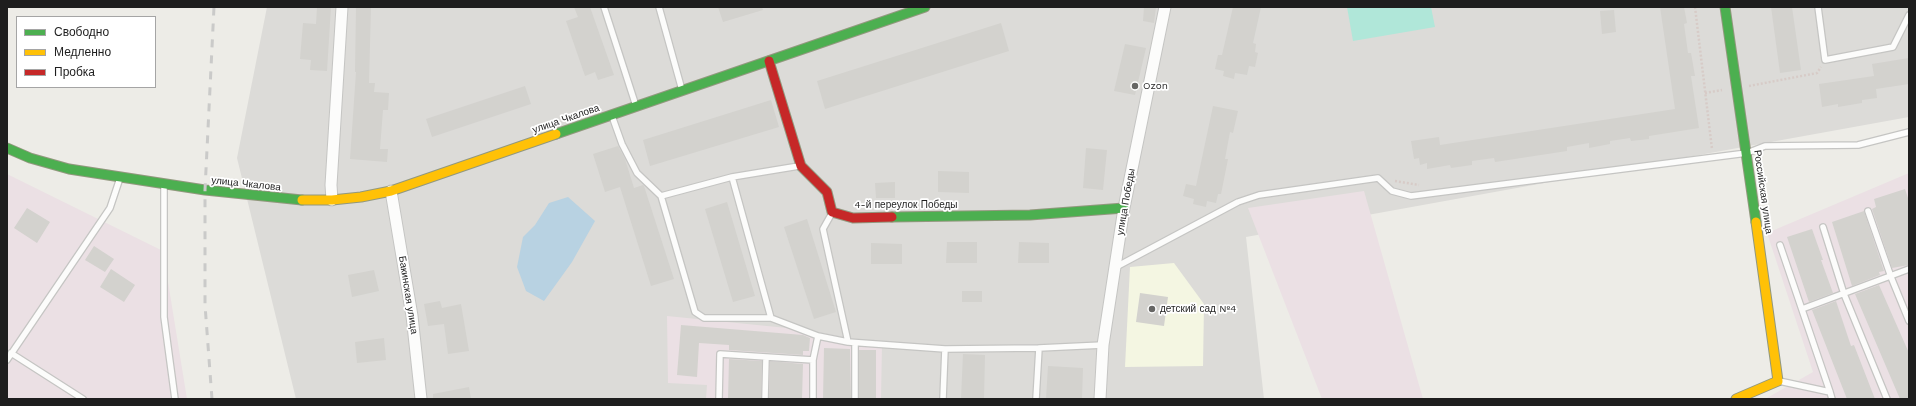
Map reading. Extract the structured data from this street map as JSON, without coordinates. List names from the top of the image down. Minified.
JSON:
{"streets":{"street":["улица Чкалова","Российская улица","улица Победы","4-й переулок Победы","Бакинская улица"]},"crossings":[["улица Чкалова","Бакинская улица"],["улица Победы","4-й переулок Победы"]],"places":["Ozon","детский сад №4"],"legend":["Свободно","Медленно","Пробка"]}
